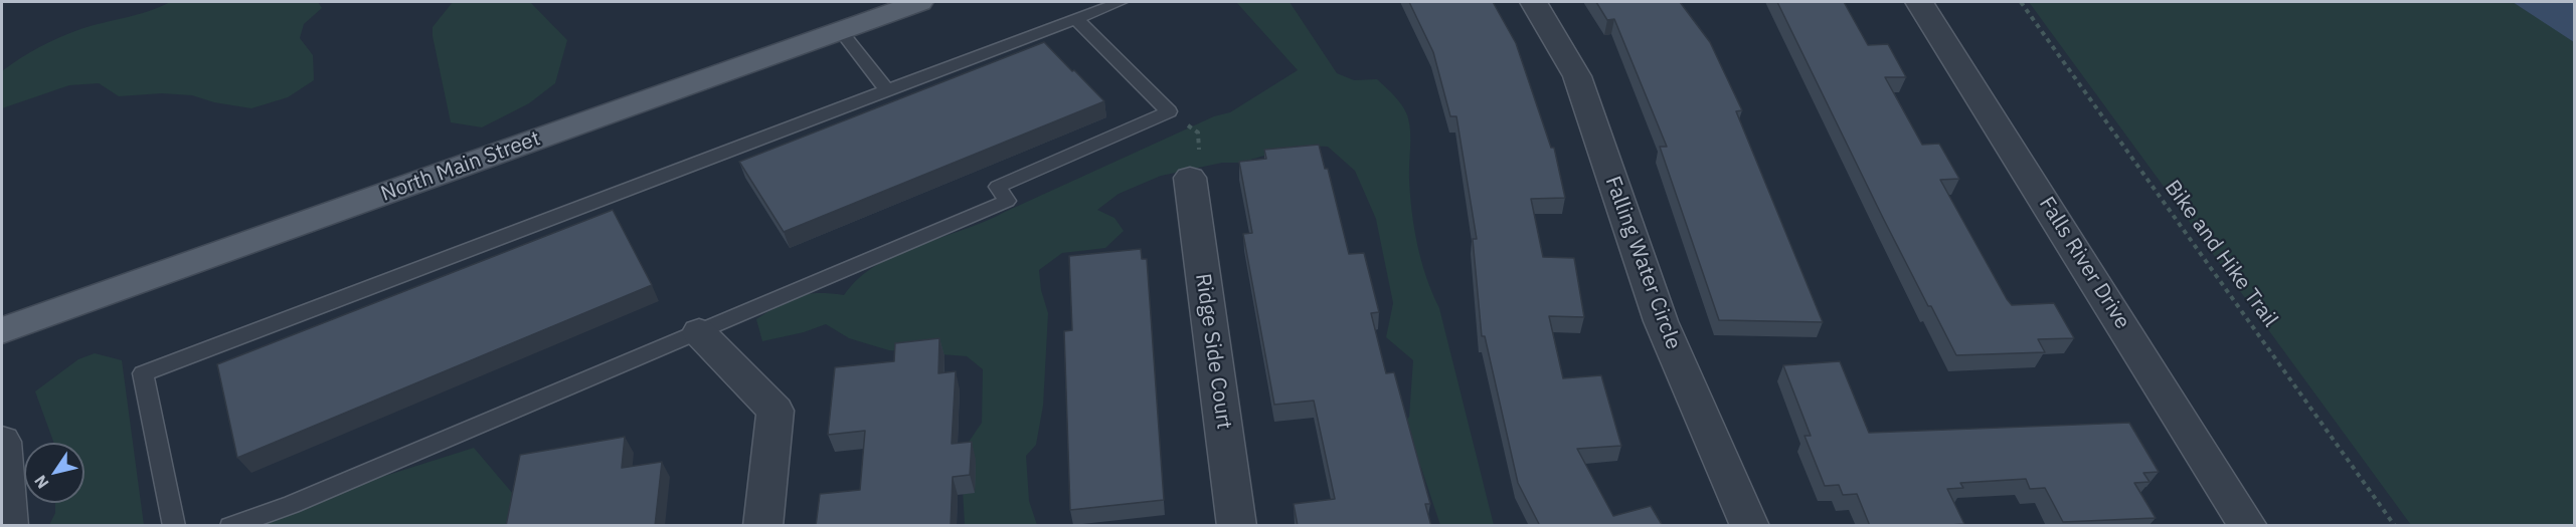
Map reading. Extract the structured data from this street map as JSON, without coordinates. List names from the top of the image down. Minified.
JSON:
{"streets":{"main road":["North Main Street"],"street":["Falling Water Circle","Falls River Drive","Ridge Side Court"],"path":["Bike and Hike Trail"]},"north":"bottom left"}
